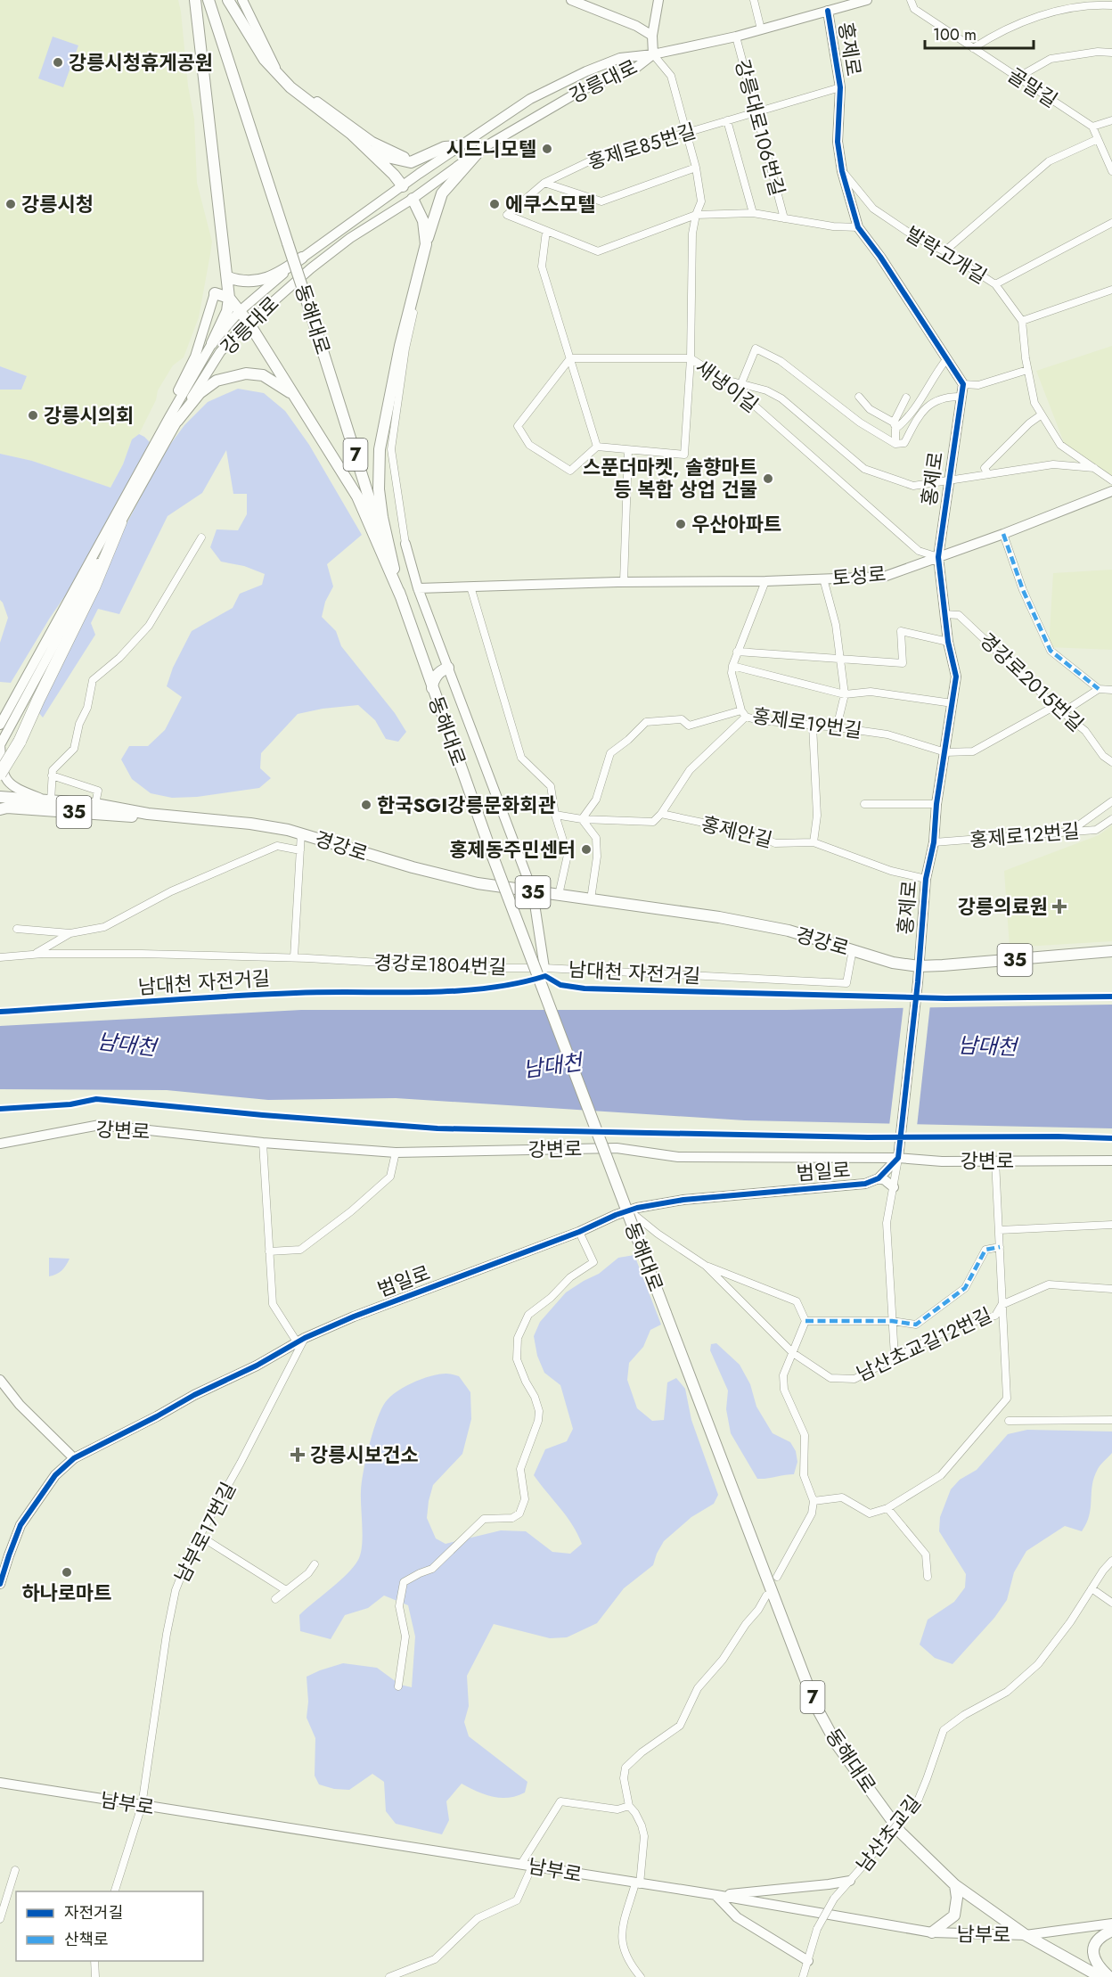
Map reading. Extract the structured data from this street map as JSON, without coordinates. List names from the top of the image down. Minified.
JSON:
{"streets":{"main road":["동해대로","7","35","경강로"],"street":["홍제로","강릉대로","골말길","강릉대로106번길","홍제로85번길","발락고개길","새냉이길","토성로","경강로2015번길","홍제로19번길","홍제안길","홍제로12번길","경강로1804번길","강변로","범일로","남산초교길12번길","남부로17번길","남부로","남산초교길"],"cycle path":["남대천 자전거길"]},"crossings":[["홍제로","강릉대로"],["홍제로","홍제로85번길"],["홍제로","발락고개길"],["홍제로","새냉이길"],["홍제로","토성로"],["홍제로","경강로2015번길"],["홍제로","홍제로19번길"],["홍제로","홍제안길"],["홍제로","홍제로12번길"],["홍제로","경강로"],["홍제로","강변로"],["홍제로","범일로"],["강릉대로","강릉대로106번길"],["강릉대로106번길","홍제로85번길"],["동해대로","남부로"],["새냉이길","토성로"],["토성로","홍제로19번길"],["경강로2015번길","홍제로19번길"],["경강로","경강로1804번길"],["강변로","범일로"],["범일로","남산초교길12번길"],["범일로","남부로17번길"],["남부로17번길","남부로"]],"water":["남대천"],"places":{"other":["강릉시청휴게공원","시드니모텔","강릉시청","에쿠스모텔","강릉시의회","스푼더마켓, 솔향마트 등 복합 상업 건물","우산아파트","한국SGI강릉문화회관","홍제동주민센터","하나로마트"],"health":["강릉의료원","강릉시보건소"]},"legend":["자전거길","산책로"],"scale_bar":"100 m"}
